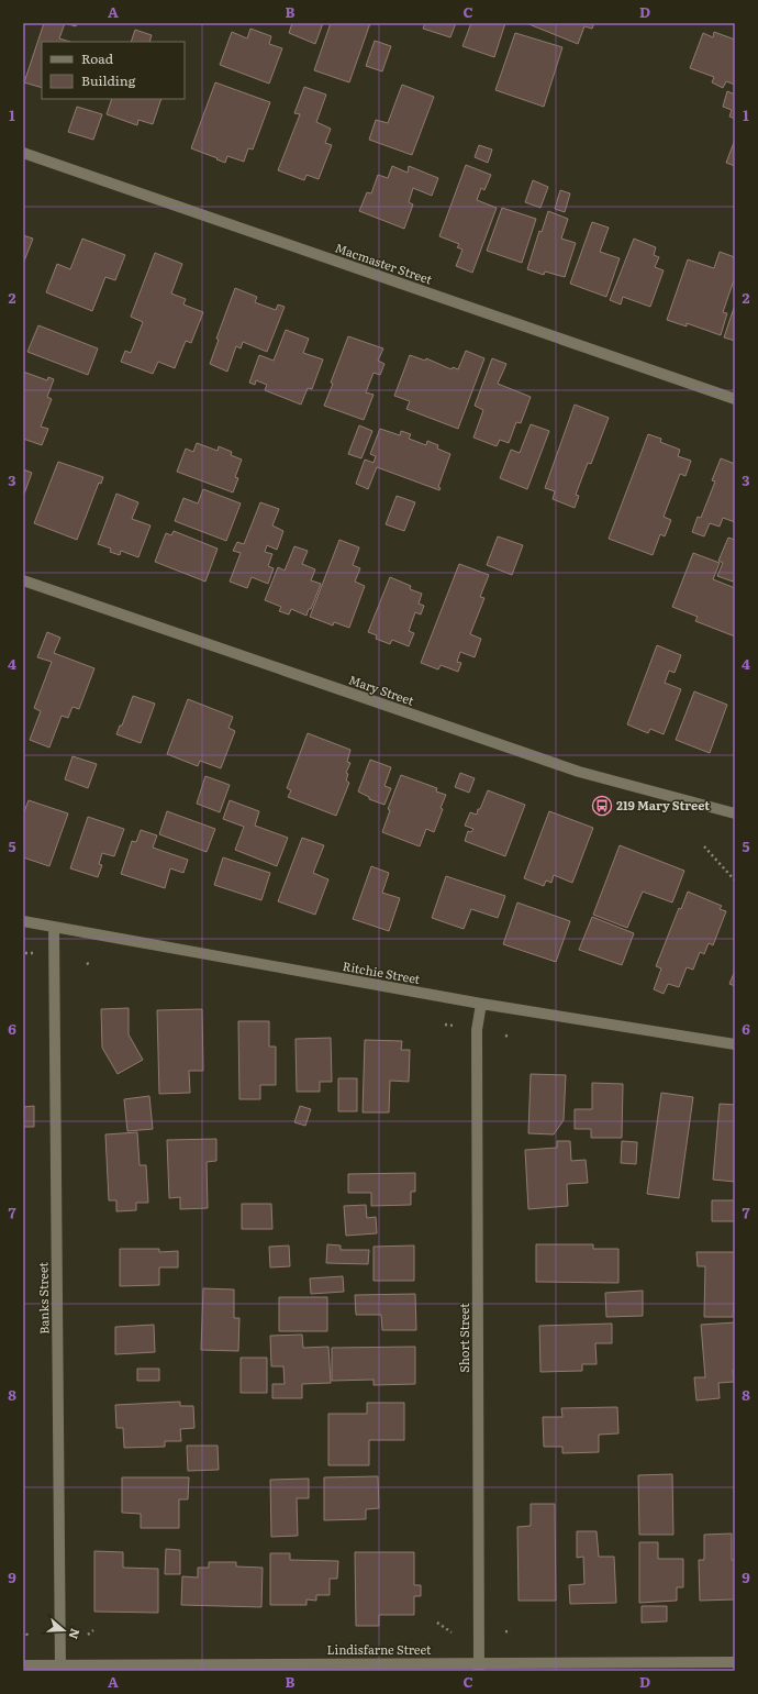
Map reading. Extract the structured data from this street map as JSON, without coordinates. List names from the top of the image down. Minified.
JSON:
{"streets":{"street":["Macmaster Street","Mary Street","Ritchie Street","Banks Street","Short Street","Lindisfarne Street"]},"crossings":[["Ritchie Street","Banks Street"],["Ritchie Street","Short Street"],["Banks Street","Lindisfarne Street"],["Short Street","Lindisfarne Street"]],"places":{"bus stop":["219 Mary Street"]},"legend":["Road","Building"],"north":"right","grid":{"columns":["A","B","C","D"],"rows":["1","2","3","4","5","6","7","8","9"]}}
